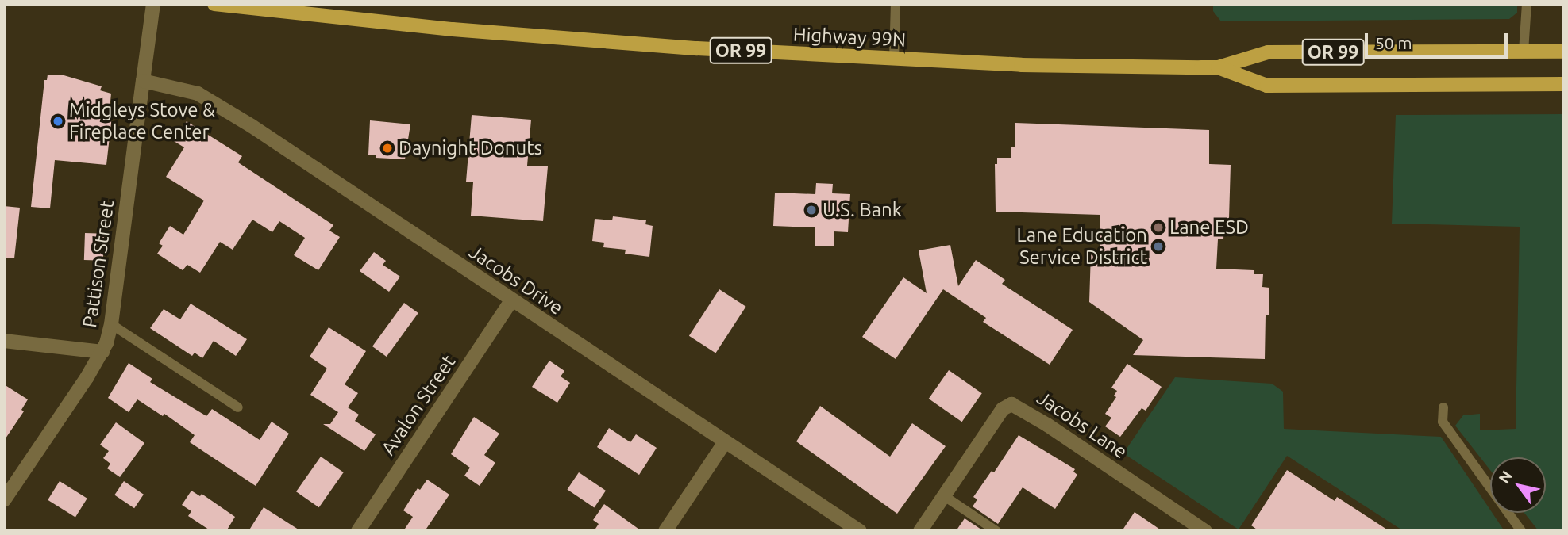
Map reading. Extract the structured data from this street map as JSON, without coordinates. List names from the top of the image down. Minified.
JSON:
{"streets":{"main road":["Highway 99N","OR 99"],"street":["Pattison Street","Jacobs Drive","Avalon Street","Jacobs Lane"]},"crossings":[["Pattison Street","Jacobs Drive"],["Jacobs Drive","Avalon Street"]],"places":["Midgleys Stove & Fireplace Center","Daynight Donuts","U.S. Bank","Lane ESD","Lane Education Service District"],"scale_bar":"50 m","north":"top left"}
